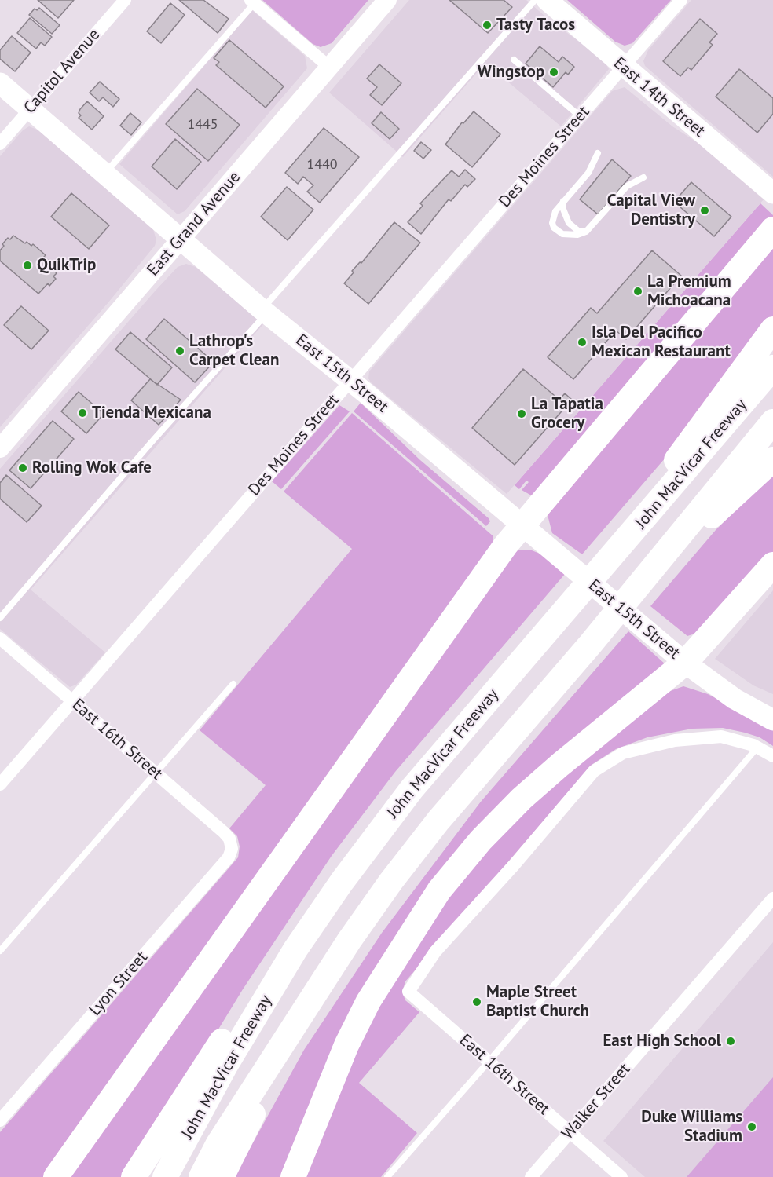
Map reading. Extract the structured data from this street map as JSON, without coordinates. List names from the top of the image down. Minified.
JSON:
{"streets":{"highway":["John MacVicar Freeway"],"main road":["East 14th Street","East Grand Avenue","East 15th Street"],"street":["Capitol Avenue","Des Moines Street","East 16th Street","Lyon Street","Walker Street"]},"crossings":[["Capitol Avenue","East 15th Street"],["East 14th Street","Des Moines Street"],["Des Moines Street","East 15th Street"],["Des Moines Street","East 16th Street"],["East Grand Avenue","East 15th Street"],["East 16th Street","Lyon Street"],["East 16th Street","Walker Street"]],"places":["Tasty Tacos","Wingstop","Capital View Dentistry","QuikTrip","La Premium Michoacana","Isla Del Pacifico Mexican Restaurant","Lathrop's Carpet Clean","Tienda Mexicana","La Tapatia Grocery","Rolling Wok Cafe","Maple Street Baptist Church","East High School","Duke Williams Stadium"],"house_numbers":["1445","1440"]}
